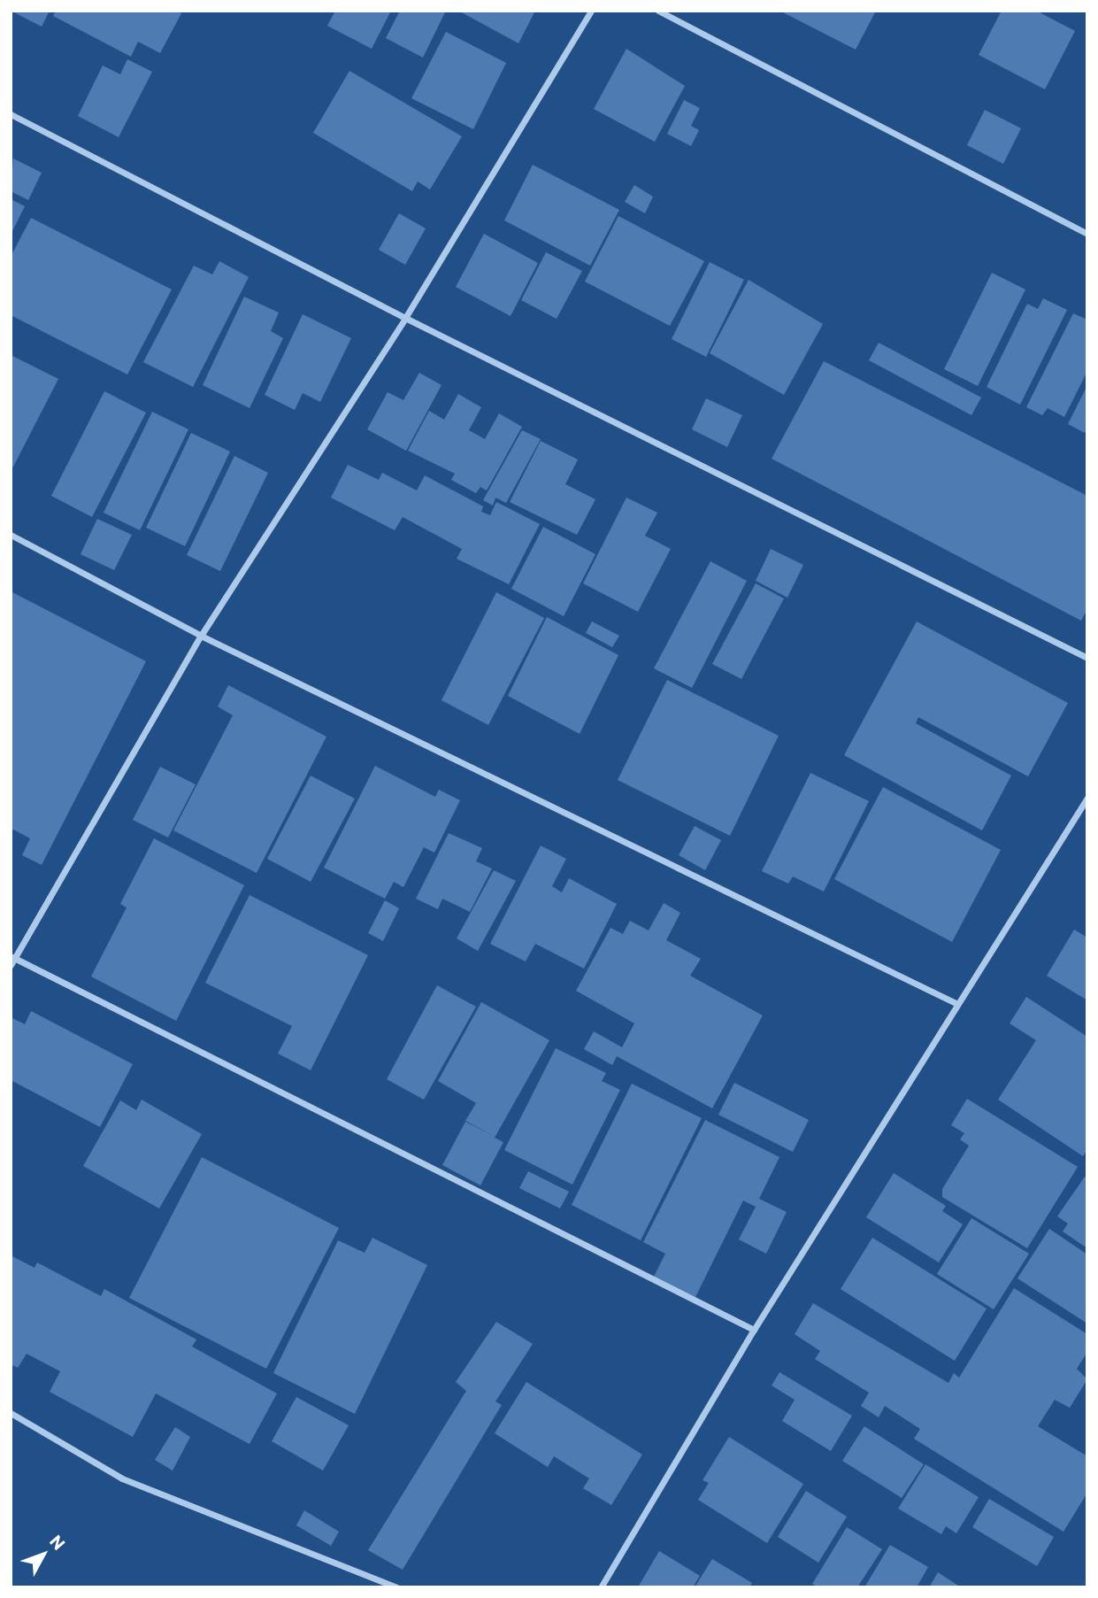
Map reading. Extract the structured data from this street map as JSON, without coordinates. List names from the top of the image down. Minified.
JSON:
{"north":"top right"}
